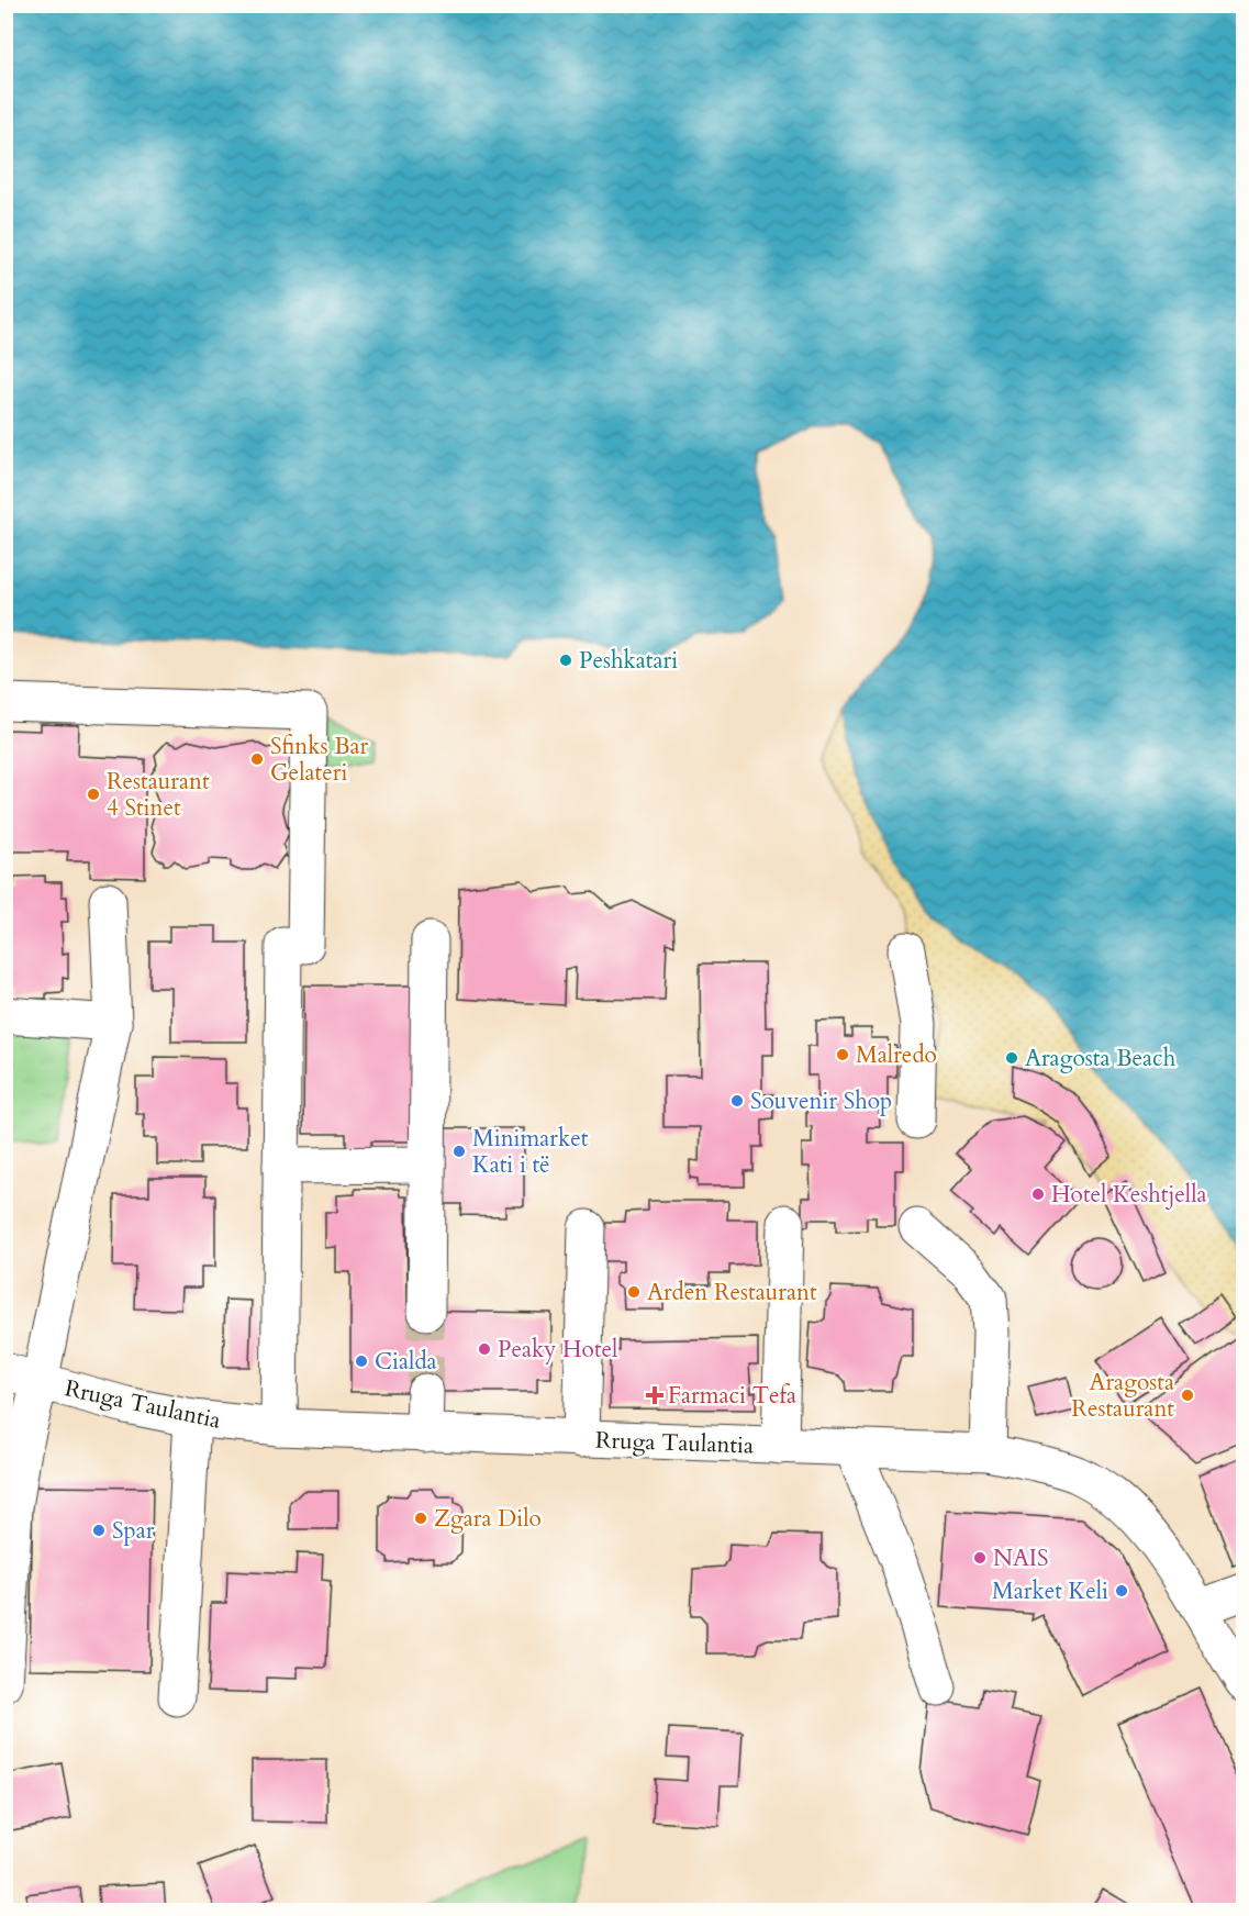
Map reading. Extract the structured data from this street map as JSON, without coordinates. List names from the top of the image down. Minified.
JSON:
{"streets":{"street":["Rruga Taulantia"]},"places":{"other":["Peshkatari","Sfinks Bar Gelateri","Restaurant 4 Stinet","Malredo","Aragosta Beach","Souvenir Shop","Minimarket Kati i të","Hotel Keshtjella","Arden Restaurant","Peaky Hotel","Cialda","Aragosta Restaurant","Zgara Dilo","Spar","NAIS","Market Keli"],"health":["Farmaci Tefa"]}}
